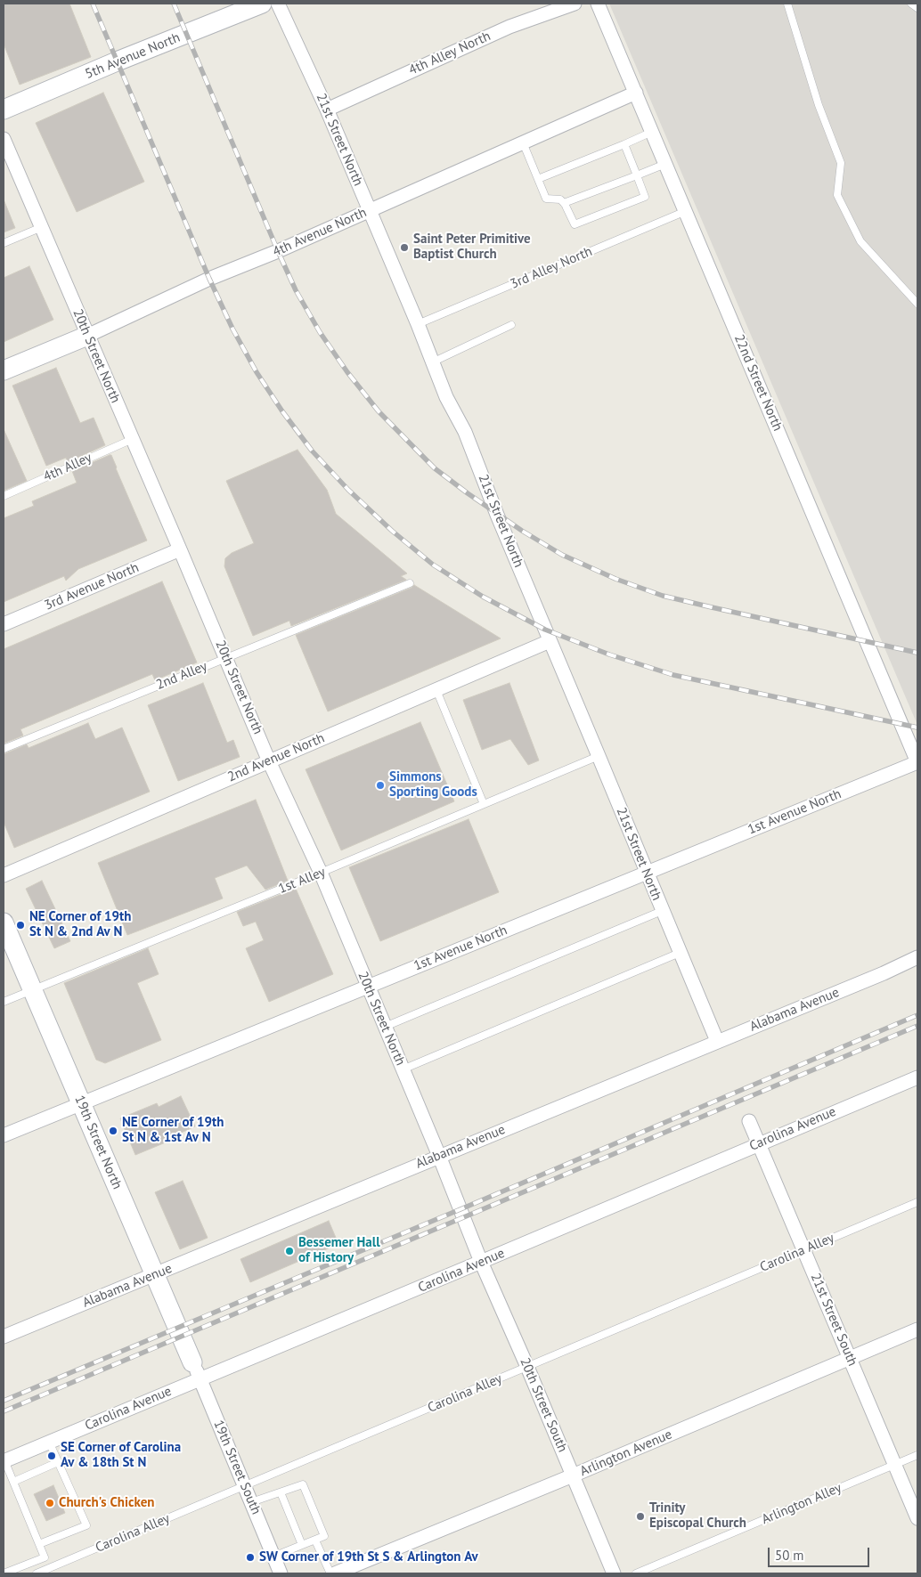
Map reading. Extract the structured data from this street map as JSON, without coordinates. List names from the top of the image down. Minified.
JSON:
{"streets":{"street":["4th Alley North","5th Avenue North","21st Street North","4th Avenue North","20th Street North","22nd Street North","3rd Avenue North","2nd Avenue North","1st Avenue North","Alabama Avenue","Carolina Avenue","19th Street North","21st Street South","20th Street South","Arlington Avenue","19th Street South"],"lane":["3rd Alley North","4th Alley","2nd Alley","1st Alley","Carolina Alley","Arlington Alley"]},"crossings":[["4th Alley North","21st Street North"],["21st Street North","4th Avenue North"],["21st Street North","3rd Alley North"],["21st Street North","2nd Avenue North"],["21st Street North","1st Avenue North"],["21st Street North","1st Alley"],["21st Street North","Alabama Avenue"],["4th Avenue North","20th Street North"],["4th Avenue North","22nd Street North"],["3rd Alley North","22nd Street North"],["20th Street North","4th Alley"],["20th Street North","3rd Avenue North"],["20th Street North","2nd Alley"],["20th Street North","2nd Avenue North"],["20th Street North","1st Avenue North"],["20th Street North","1st Alley"],["20th Street North","Alabama Avenue"],["20th Street North","20th Street South"],["22nd Street North","1st Avenue North"],["1st Avenue North","19th Street North"],["1st Alley","19th Street North"],["Alabama Avenue","19th Street North"],["Carolina Avenue","19th Street North"],["Carolina Avenue","21st Street South"],["Carolina Avenue","20th Street South"],["Carolina Avenue","19th Street South"],["19th Street North","19th Street South"],["Carolina Alley","21st Street South"],["Carolina Alley","20th Street South"],["Carolina Alley","19th Street South"],["21st Street South","Arlington Avenue"],["21st Street South","Arlington Alley"],["20th Street South","Arlington Avenue"]],"places":["Saint Peter Primitive Baptist Church","Simmons Sporting Goods","NE Corner of 19th St N & 2nd Av N","NE Corner of 19th St N & 1st Av N","Bessemer Hall of History","SE Corner of Carolina Av & 18th St N","Church's Chicken","Trinity Episcopal Church","SW Corner of 19th St S & Arlington Av"],"scale_bar":"50 m"}
